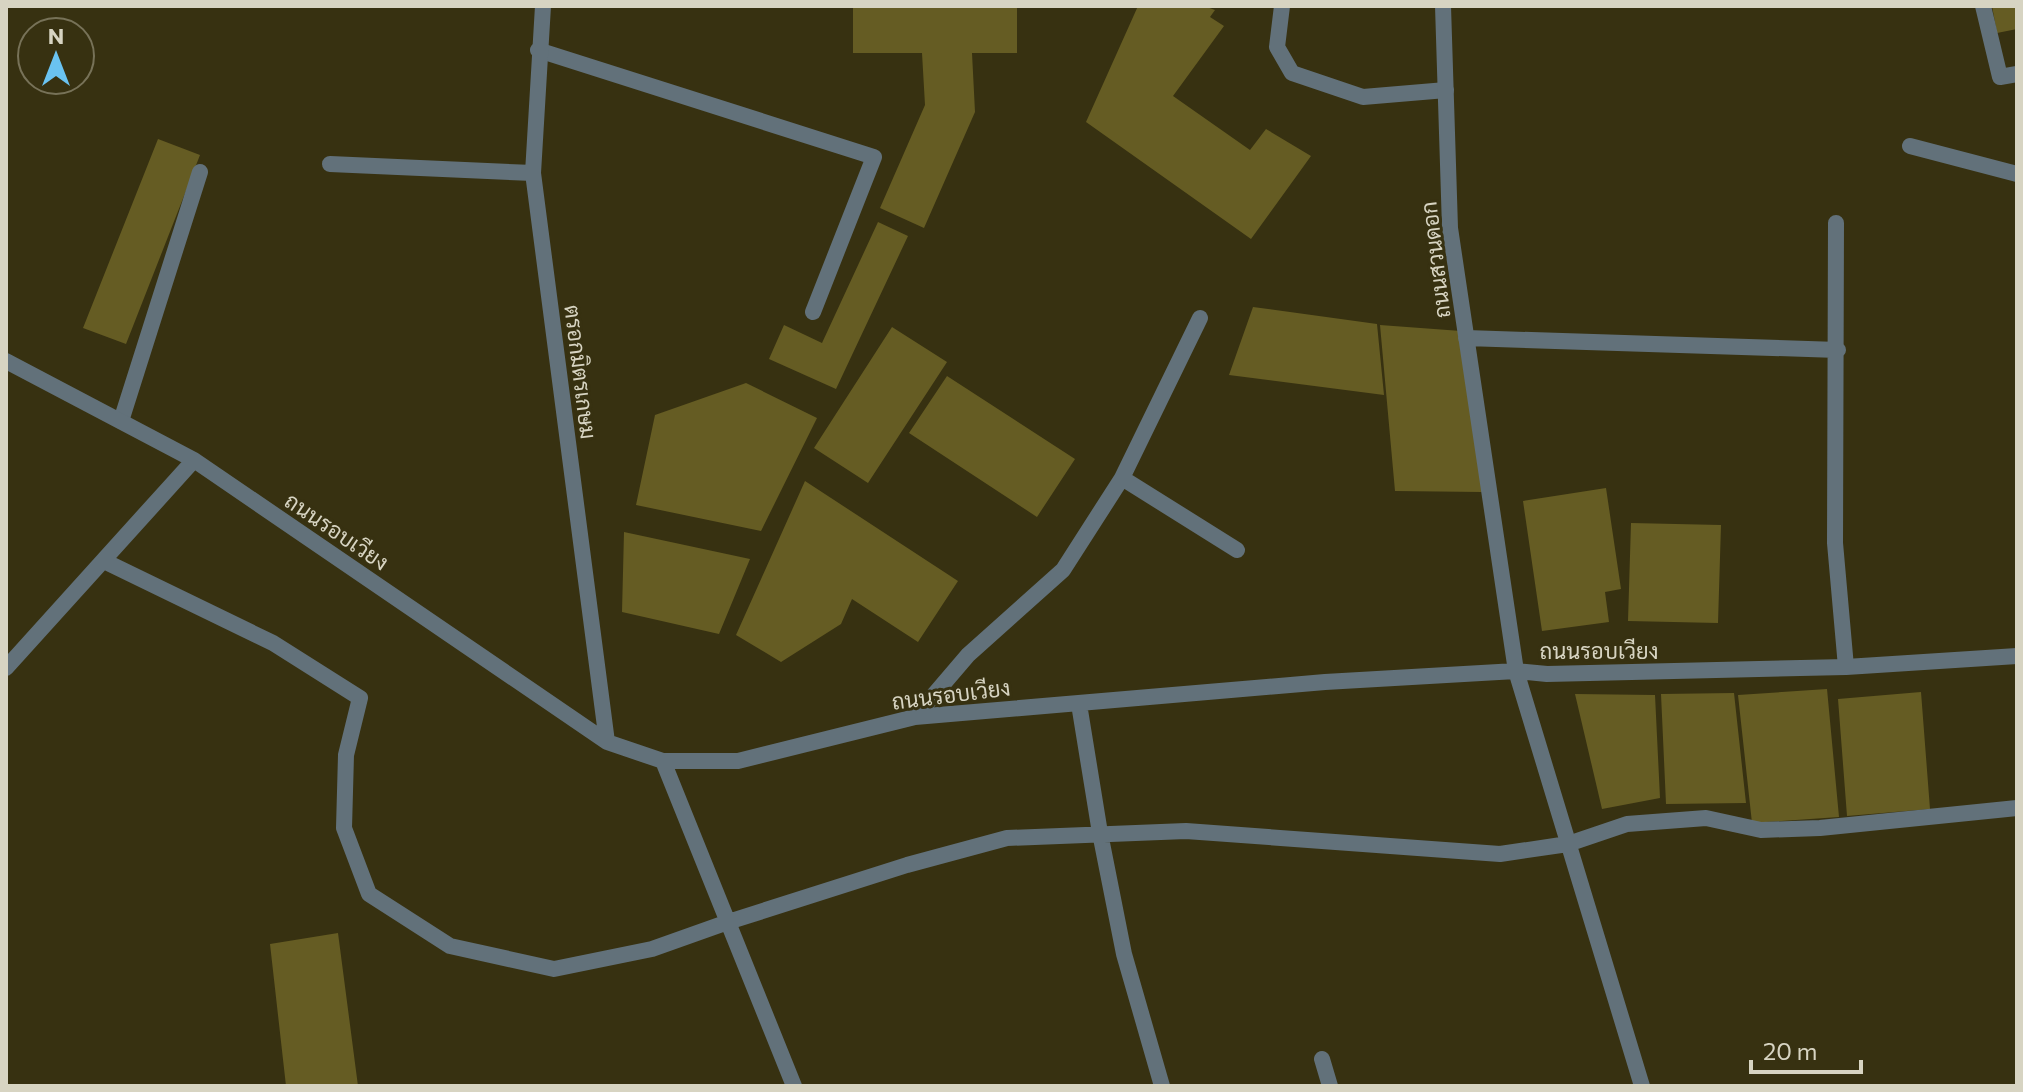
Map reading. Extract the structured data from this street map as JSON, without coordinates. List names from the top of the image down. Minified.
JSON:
{"streets":{"street":["ถนนสวนดอก","ตรอกมิตรเกษม","ถนนรอบเวียง"]},"crossings":[["ถนนสวนดอก","ถนนรอบเวียง"],["ตรอกมิตรเกษม","ถนนรอบเวียง"]],"scale_bar":"20 m","north":"top"}
